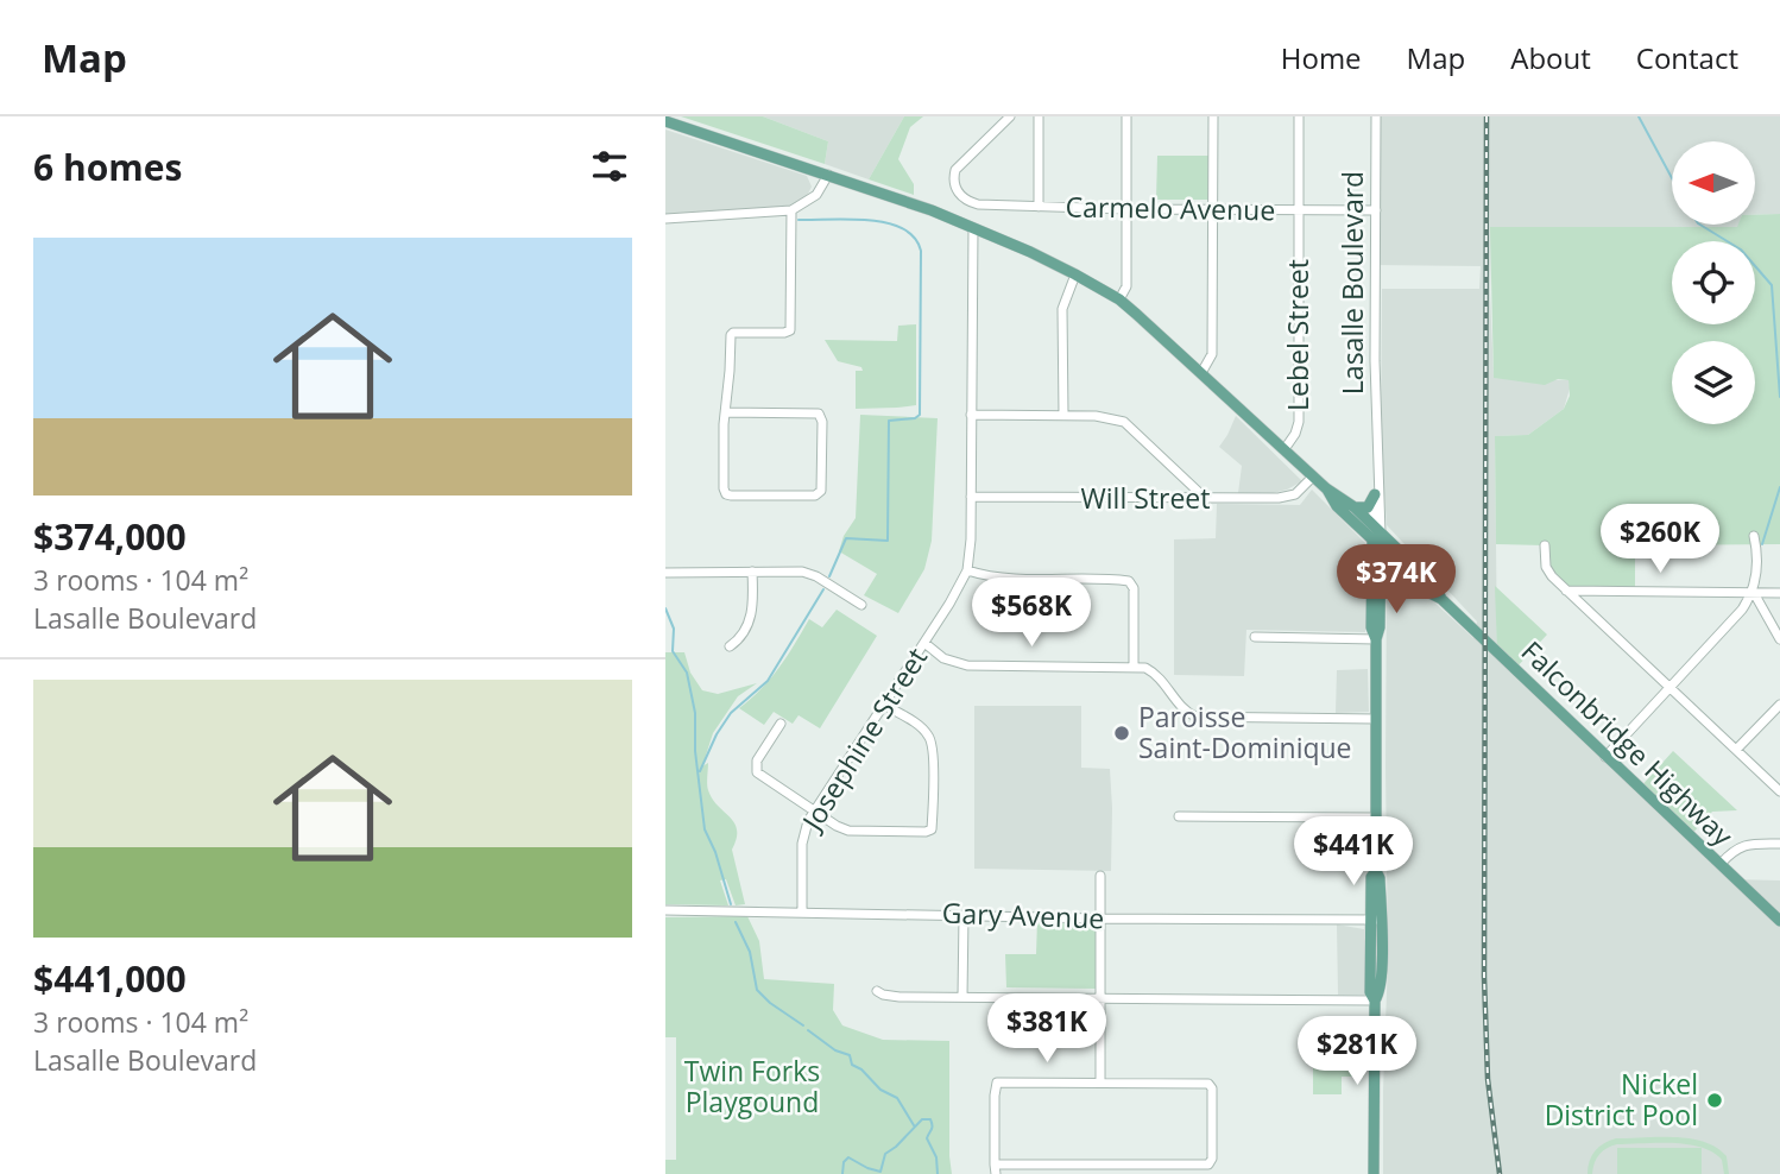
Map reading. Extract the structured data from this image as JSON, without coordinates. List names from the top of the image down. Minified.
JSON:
{"streets":{"main road":["Lasalle Boulevard","Falconbridge Highway"],"street":["Carmelo Avenue","Lebel Street","Will Street","Josephine Street","Gary Avenue"]},"crossings":[["Carmelo Avenue","Lasalle Boulevard"],["Carmelo Avenue","Lebel Street"],["Lasalle Boulevard","Falconbridge Highway"],["Lasalle Boulevard","Gary Avenue"],["Lebel Street","Falconbridge Highway"],["Will Street","Josephine Street"],["Will Street","Falconbridge Highway"],["Josephine Street","Falconbridge Highway"],["Josephine Street","Gary Avenue"]],"parks":["Twin Forks Playgound"],"places":["Paroisse Saint-Dominique","Nickel District Pool"],"north":"left","page":{"header":"Map","nav":["Home","Map","About","Contact"],"heading":"6 homes","list":[{"name":"$374,000","note":"3 rooms · 104 m² · Lasalle Boulevard"},{"name":"$441,000","note":"3 rooms · 104 m² · Lasalle Boulevard"}],"price":["$260K","$374K","$568K","$441K","$381K","$281K"]}}
